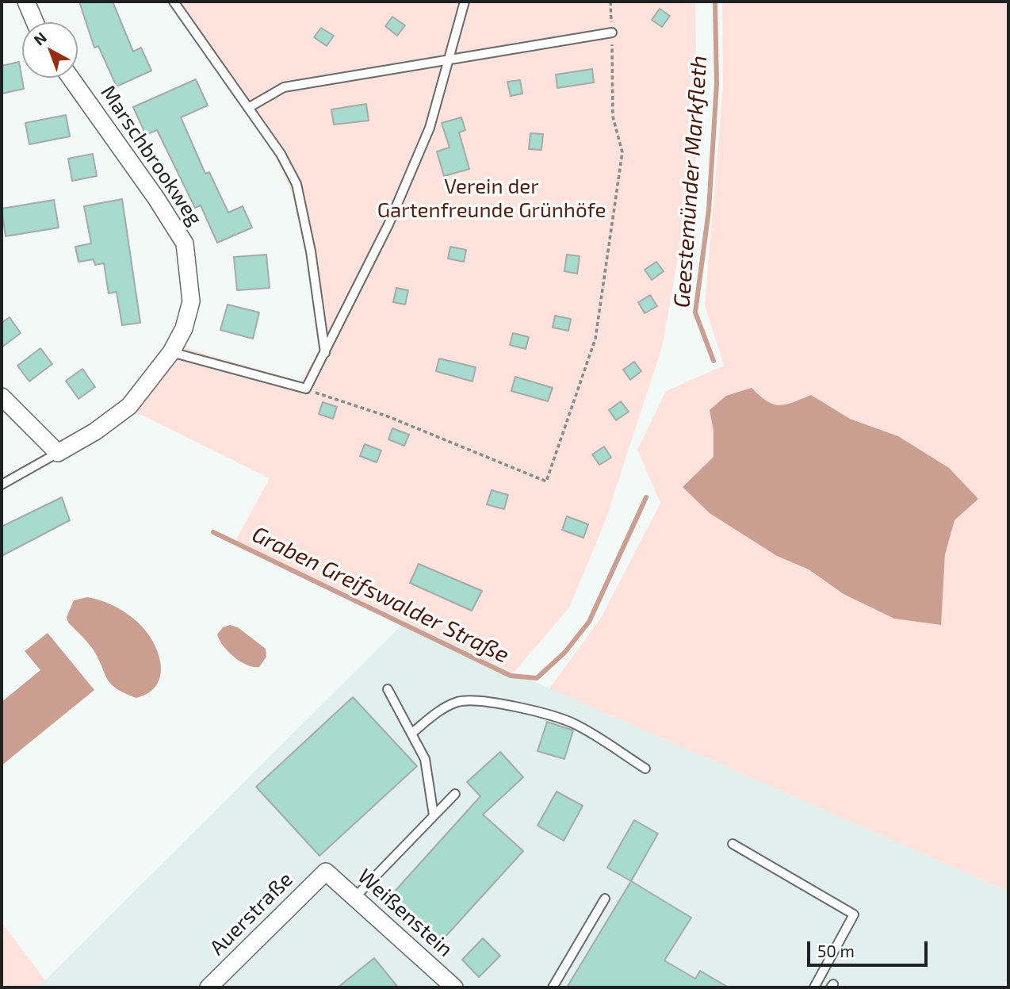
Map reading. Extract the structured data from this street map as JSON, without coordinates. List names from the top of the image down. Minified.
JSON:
{"streets":{"street":["Marschbrookweg","Weißenstein","Auerstraße"]},"crossings":[["Weißenstein","Auerstraße"]],"water":["Geestemünder Markfleth","Graben Greifswalder Straße"],"parks":["Verein der Gartenfreunde Grünhöfe"],"scale_bar":"50 m","north":"top left"}
